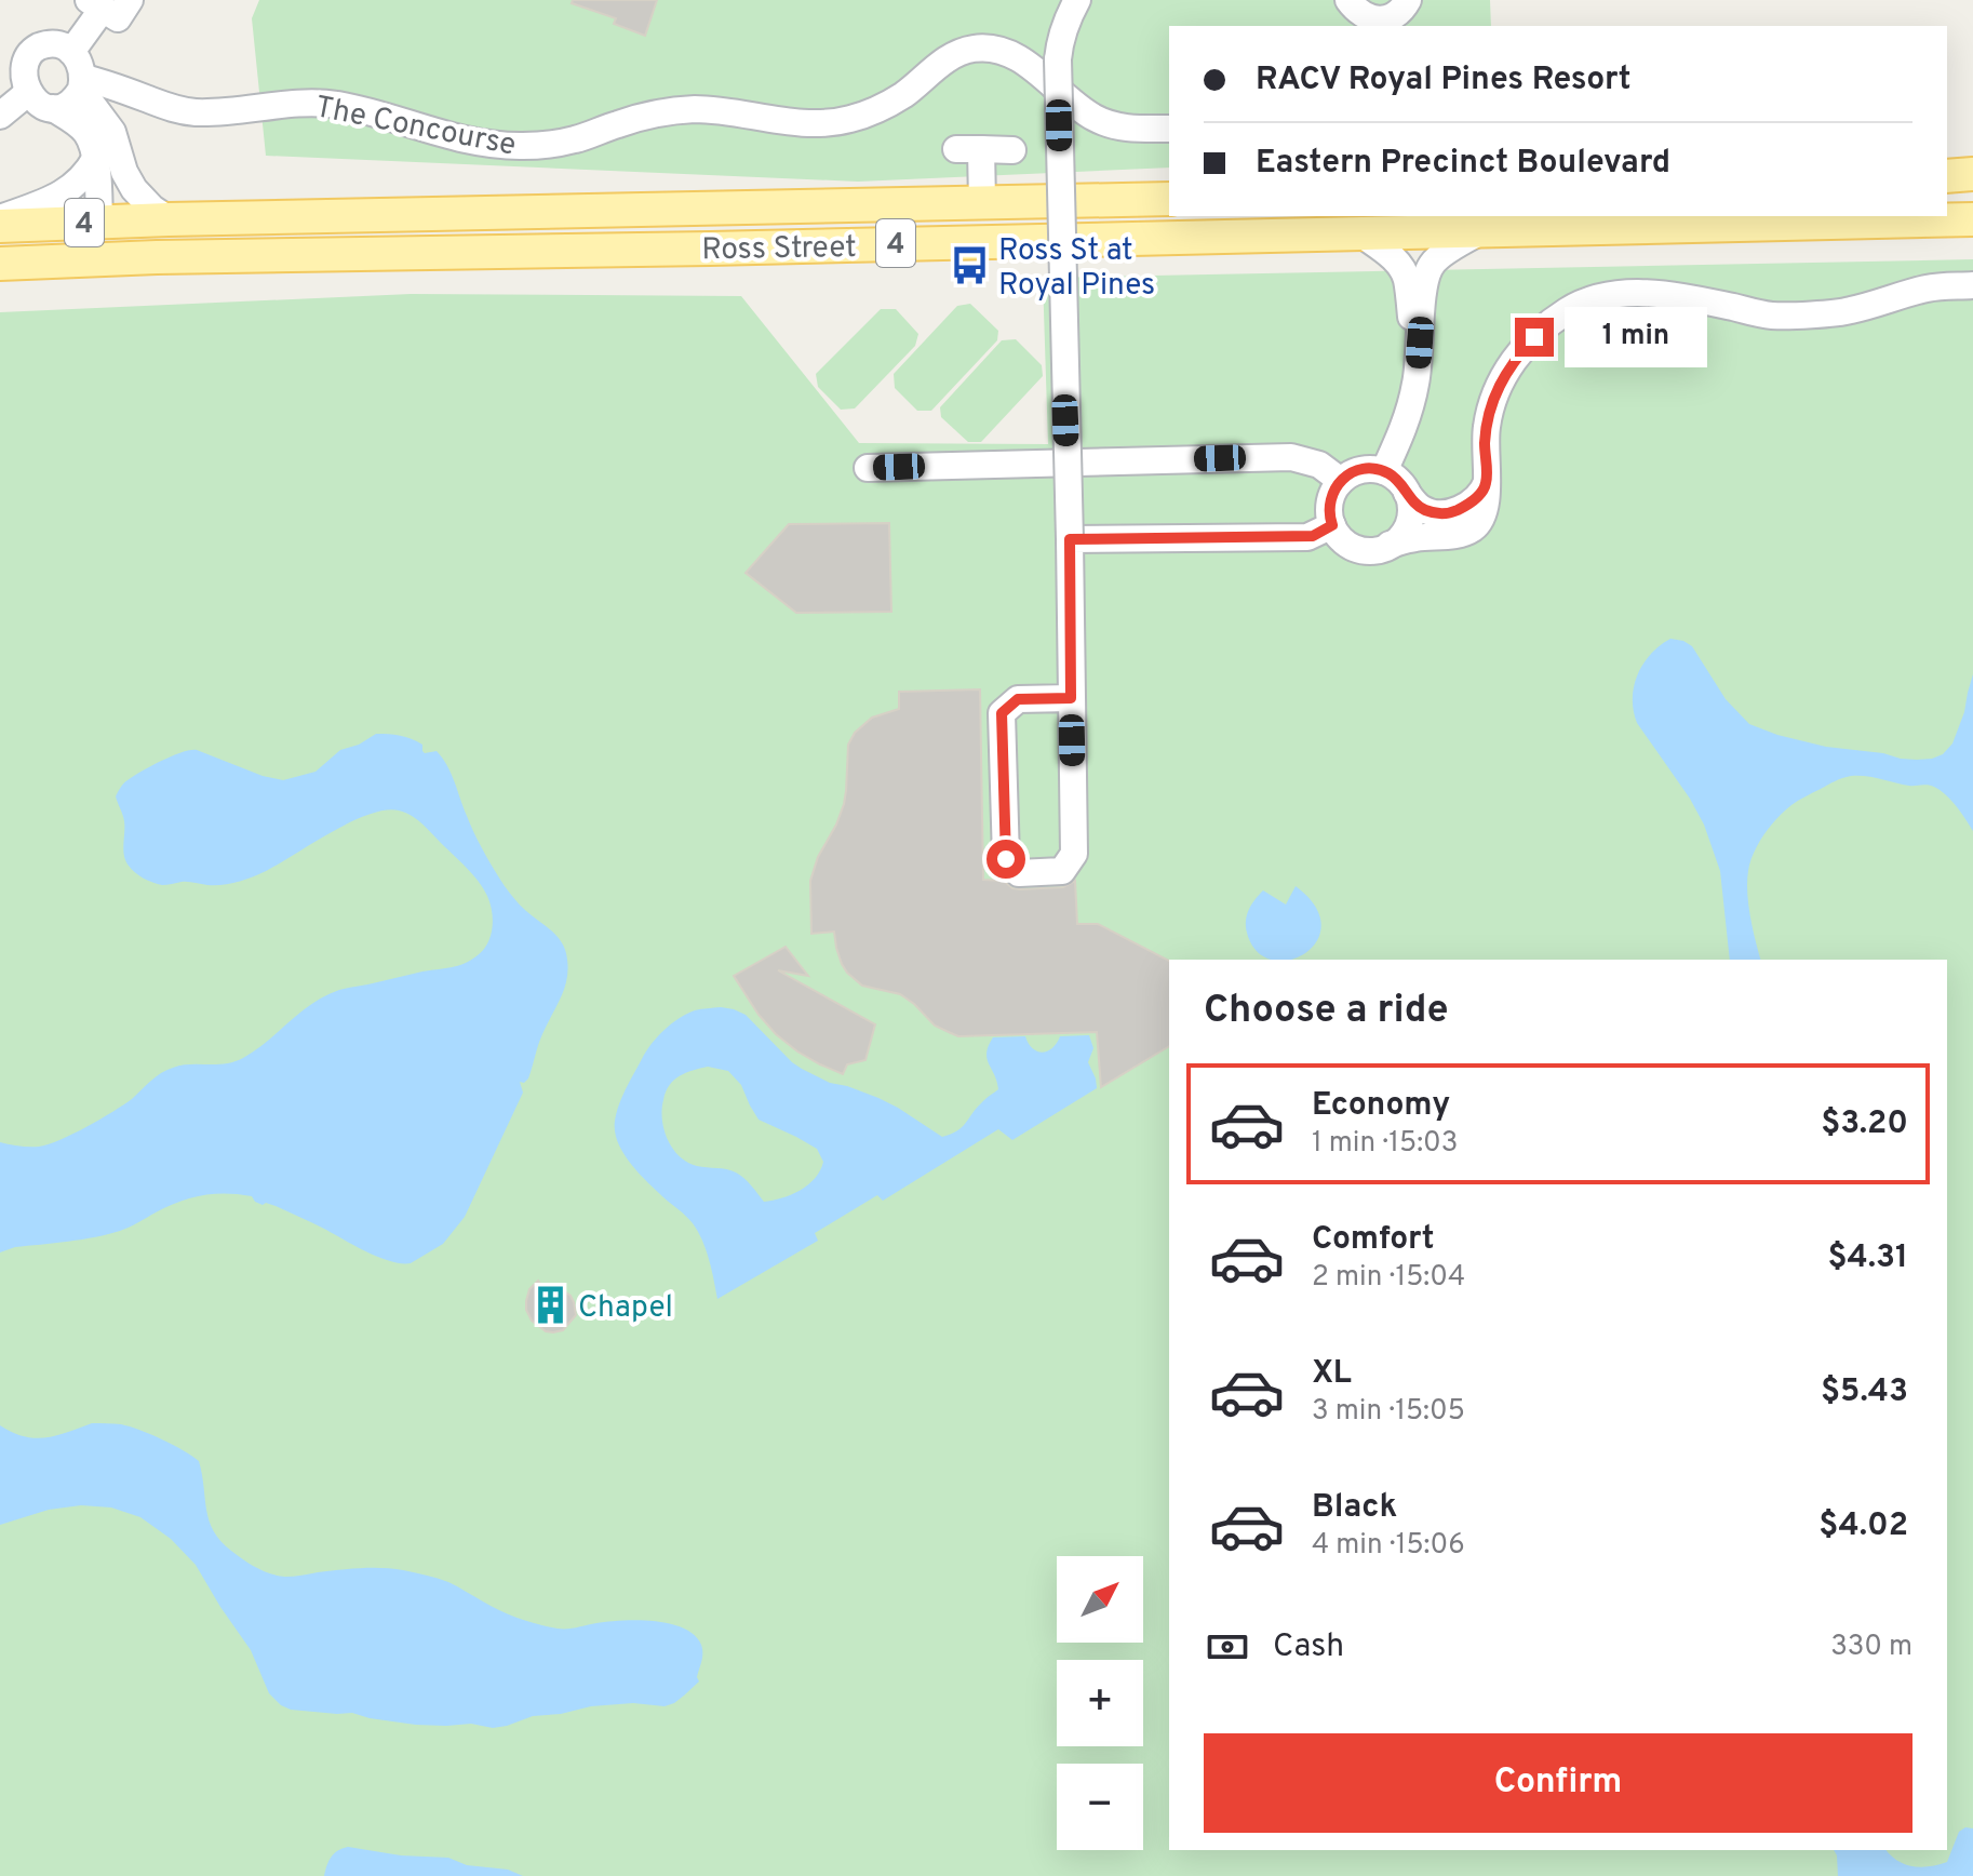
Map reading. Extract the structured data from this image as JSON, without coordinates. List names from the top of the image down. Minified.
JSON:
{"streets":{"main road":["4","Ross Street"],"street":["The Concourse"]},"places":{"bus stop":["Ross St at Royal Pines"],"building":["Chapel"]},"north":"top right","page":{"banner":["RACV Royal Pines Resort","Eastern Precinct Boulevard"],"bubble":"1 min","heading":"Choose a ride","list":[{"name":"Economy","note":"1 min · 15:03","value":"$3.20"},{"name":"Comfort","note":"2 min · 15:04","value":"$4.31"},{"name":"XL","note":"3 min · 15:05","value":"$5.43"},{"name":"Black","note":"4 min · 15:06","value":"$4.02"}],"map_buttons":["+","−"],"pay":["Cash","330 m"],"buttons":"Confirm"}}
